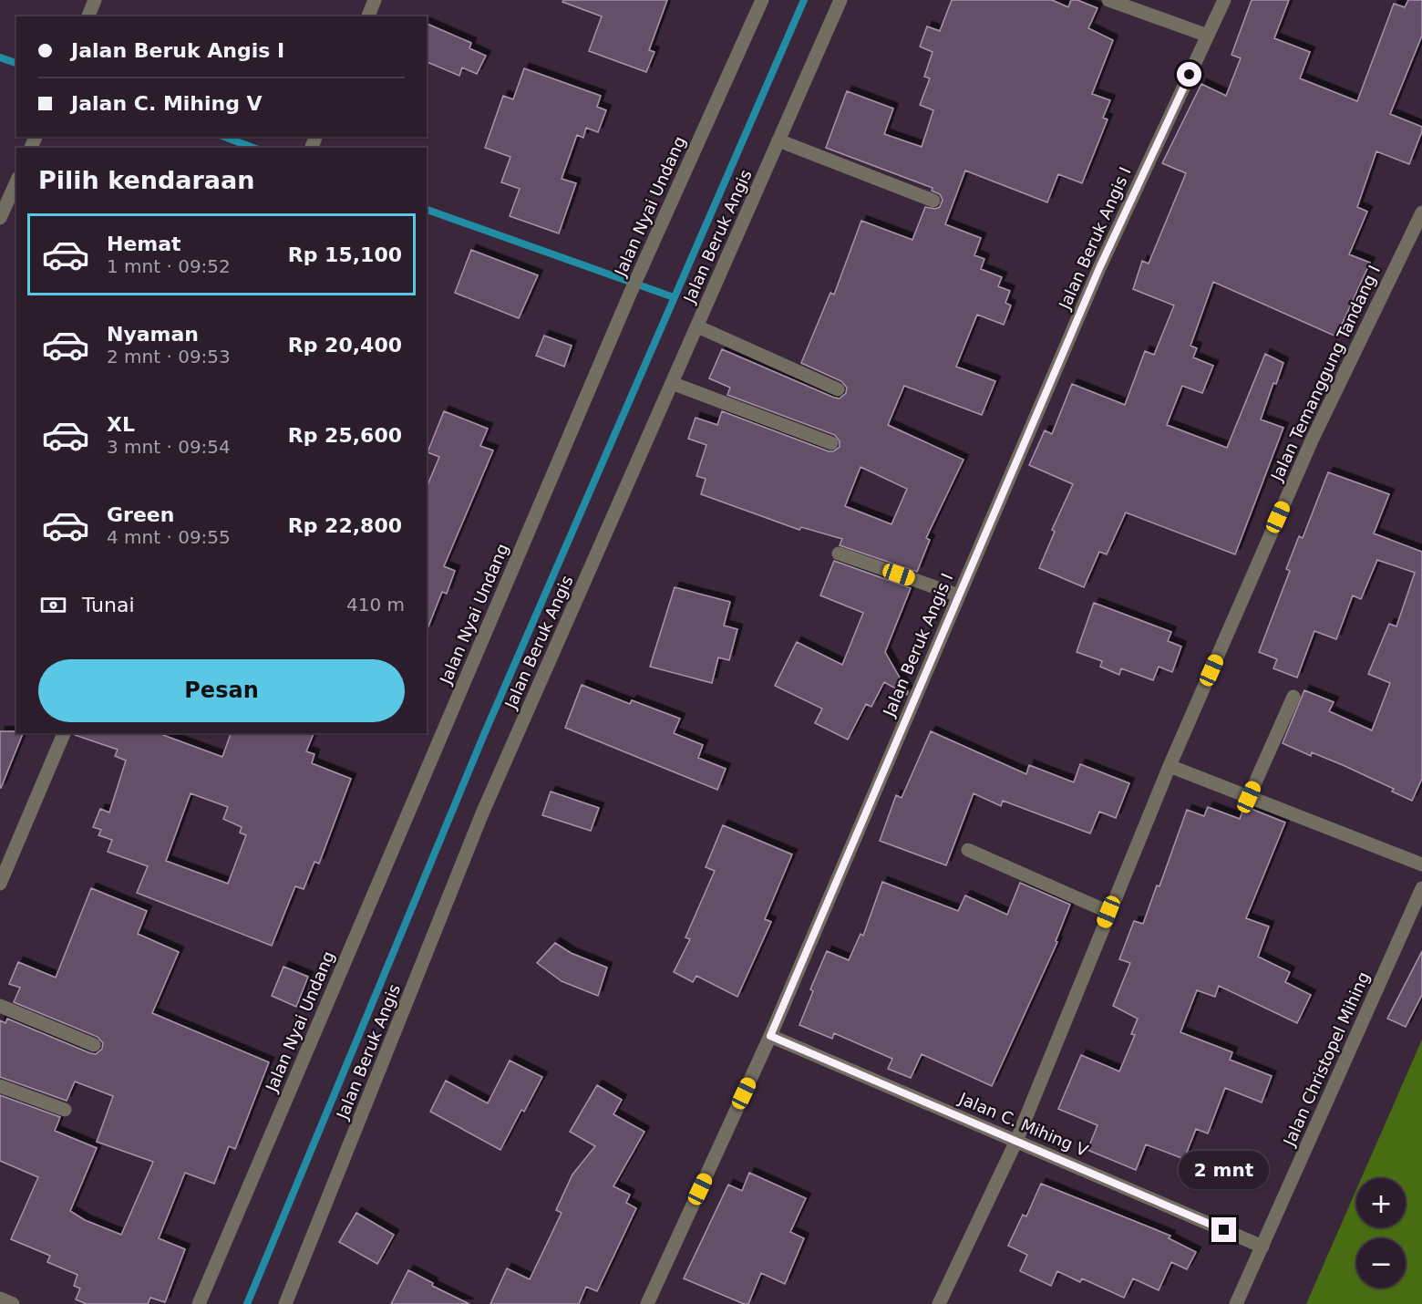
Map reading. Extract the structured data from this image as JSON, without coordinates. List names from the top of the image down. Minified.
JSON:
{"streets":{"street":["Jalan Nyai Undang","Jalan Beruk Angis","Jalan Beruk Angis I","Jalan Temanggung Tandang I","Jalan Christopel Mihing","Jalan C. Mihing V"]},"crossings":[["Jalan Beruk Angis I","Jalan C. Mihing V"],["Jalan Temanggung Tandang I","Jalan C. Mihing V"],["Jalan Christopel Mihing","Jalan C. Mihing V"]],"page":{"banner":["Jalan Beruk Angis I","Jalan C. Mihing V"],"heading":"Pilih kendaraan","list":[{"name":"Hemat","note":"1 mnt · 09:52","value":"Rp 15,100"},{"name":"Nyaman","note":"2 mnt · 09:53","value":"Rp 20,400"},{"name":"XL","note":"3 mnt · 09:54","value":"Rp 25,600"},{"name":"Green","note":"4 mnt · 09:55","value":"Rp 22,800"}],"pay":["Tunai","410 m"],"buttons":"Pesan","bubble":"2 mnt","map_buttons":["+","−"]}}
